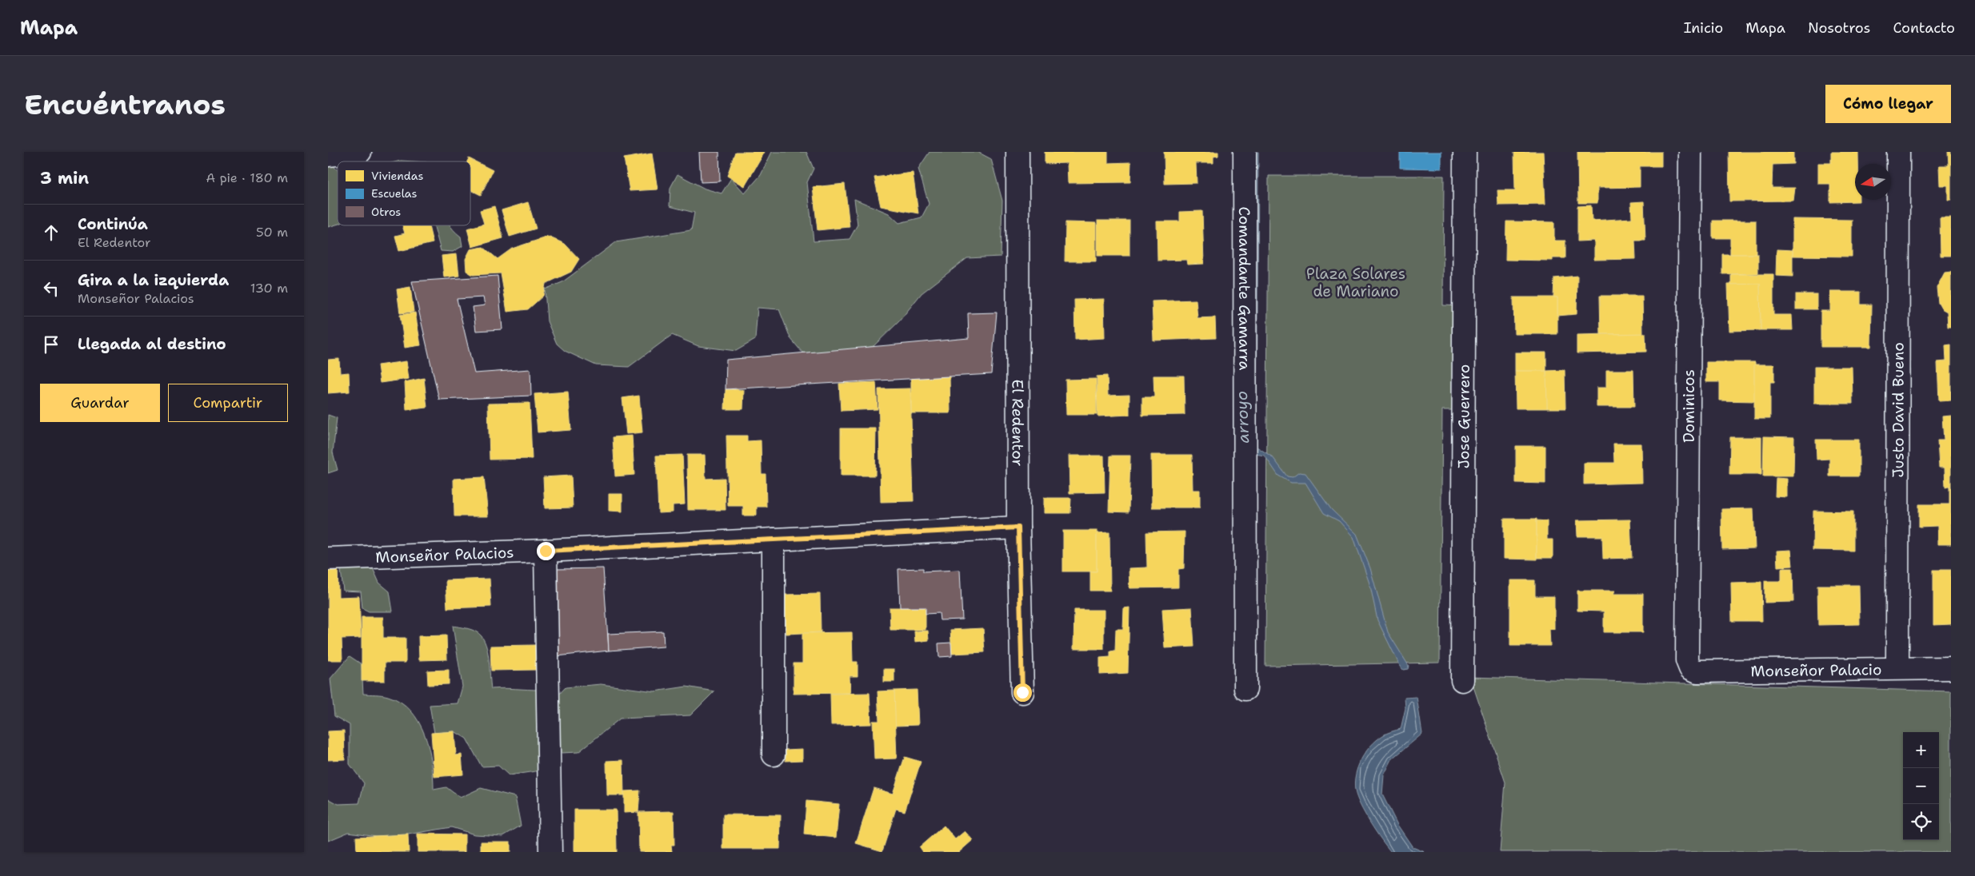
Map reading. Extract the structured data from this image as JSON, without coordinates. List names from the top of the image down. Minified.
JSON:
{"streets":{"street":["Comandante Gamarra","Dominicos","Justo David Bueno","Jose Guerrero","El Redentor","Monseñor Palacios","Monseñor Palacio"]},"crossings":[["Dominicos","Monseñor Palacio"],["Justo David Bueno","Monseñor Palacio"],["El Redentor","Monseñor Palacios"]],"water":["arroyo"],"parks":["Plaza Solares de Mariano"],"legend":["Viviendas","Escuelas","Otros"],"north":"left","page":{"header":"Mapa","nav":["Inicio","Mapa","Nosotros","Contacto"],"buttons":["Cómo llegar",["Guardar","Compartir"]],"title":"Encuéntranos","heading":["3 min","A pie · 180 m"],"list":[["Continúa","El Redentor","50 m"],["Gira a la izquierda","Monseñor Palacios","130 m"],"Llegada al destino"],"map_buttons":["+","−"]}}
